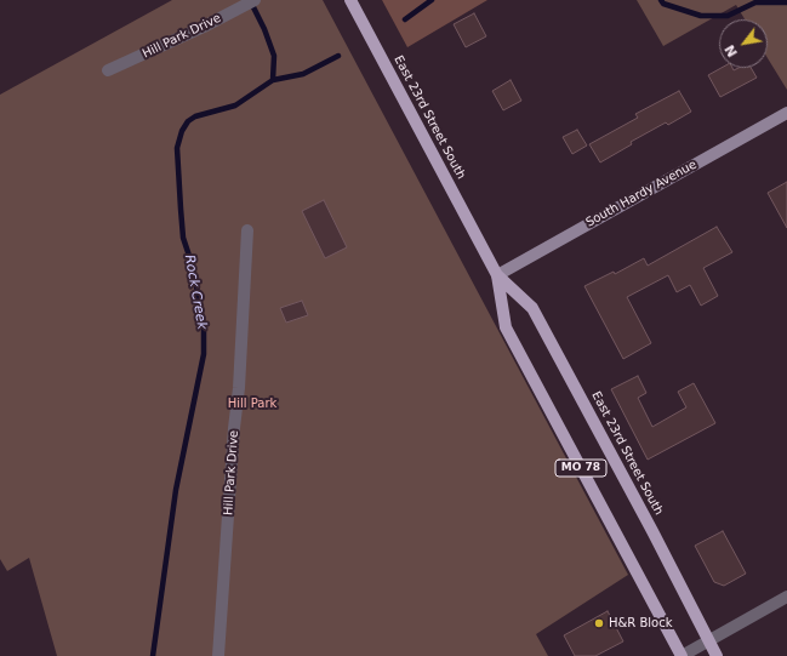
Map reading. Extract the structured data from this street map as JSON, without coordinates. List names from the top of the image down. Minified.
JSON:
{"streets":{"main road":["East 23rd Street South","MO 78"],"street":["Hill Park Drive","South Hardy Avenue"]},"crossings":[["East 23rd Street South","South Hardy Avenue"]],"water":["Rock Creek"],"parks":["Hill Park"],"places":["H&R Block"],"north":"bottom left"}
